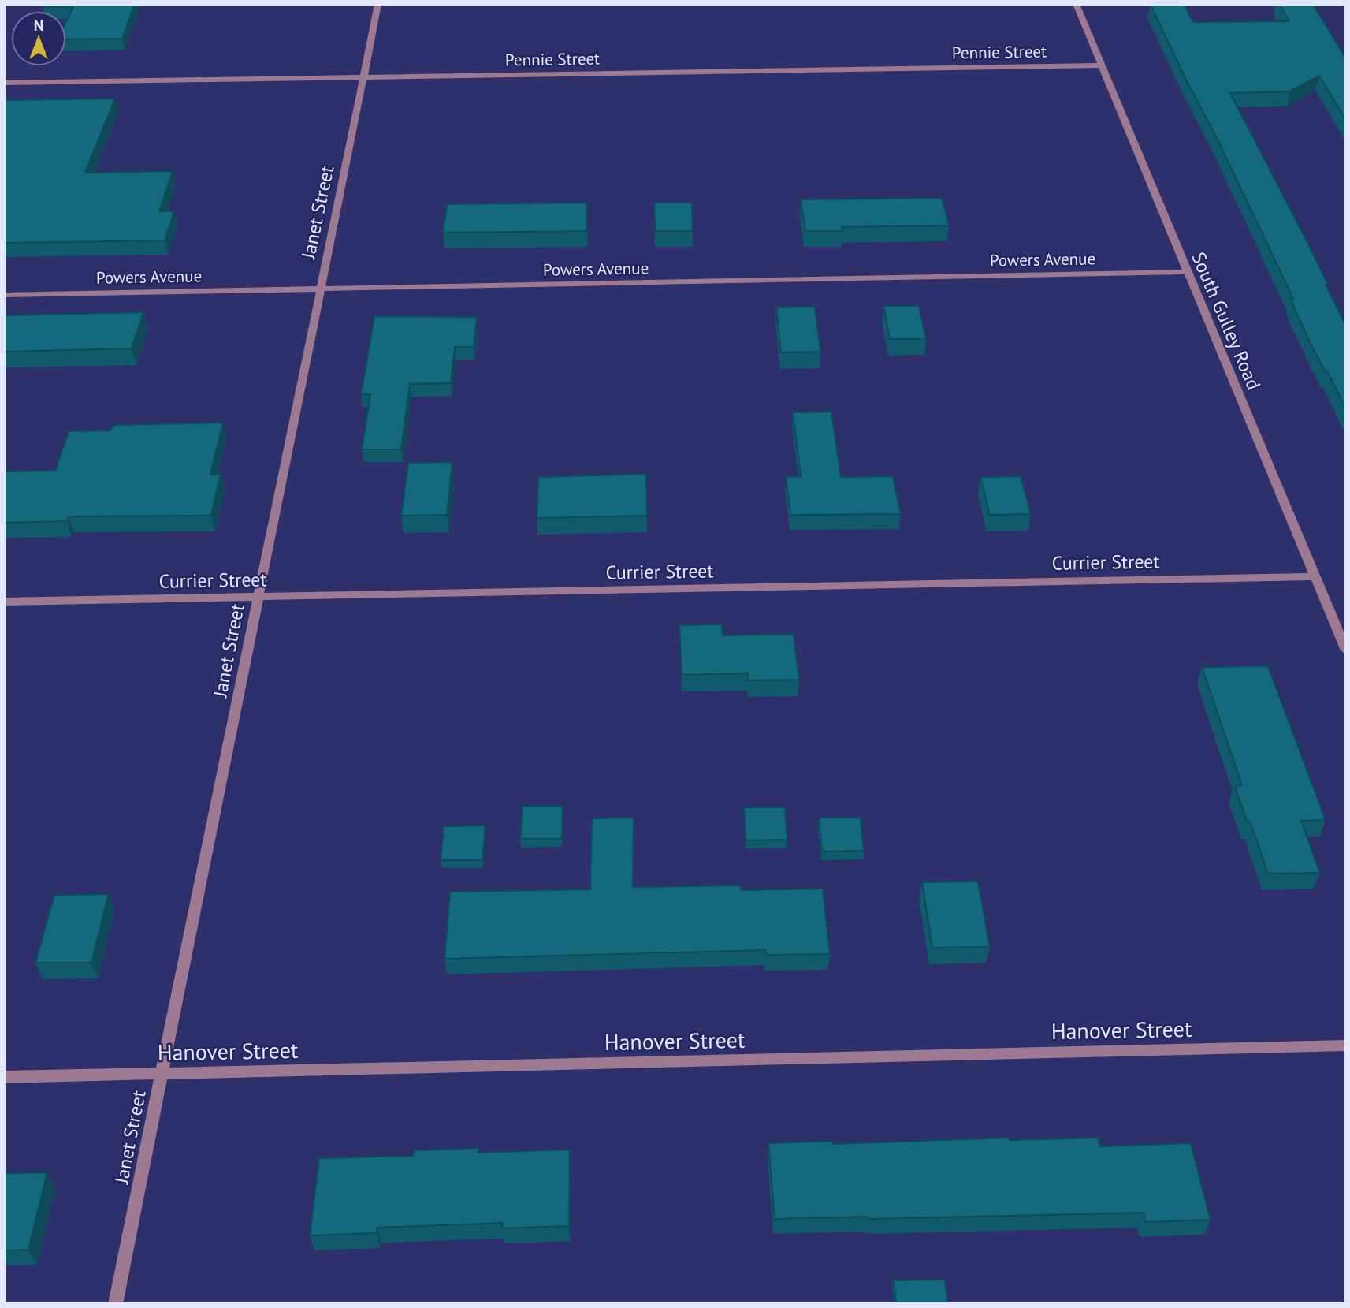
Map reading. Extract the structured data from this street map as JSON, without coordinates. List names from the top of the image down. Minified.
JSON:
{"streets":{"street":["Pennie Street","Janet Street","Powers Avenue","South Gulley Road","Currier Street","Hanover Street"]},"crossings":[["Pennie Street","Janet Street"],["Pennie Street","South Gulley Road"],["Janet Street","Powers Avenue"],["Janet Street","Currier Street"],["Janet Street","Hanover Street"],["Powers Avenue","South Gulley Road"],["South Gulley Road","Currier Street"]],"north":"top"}
